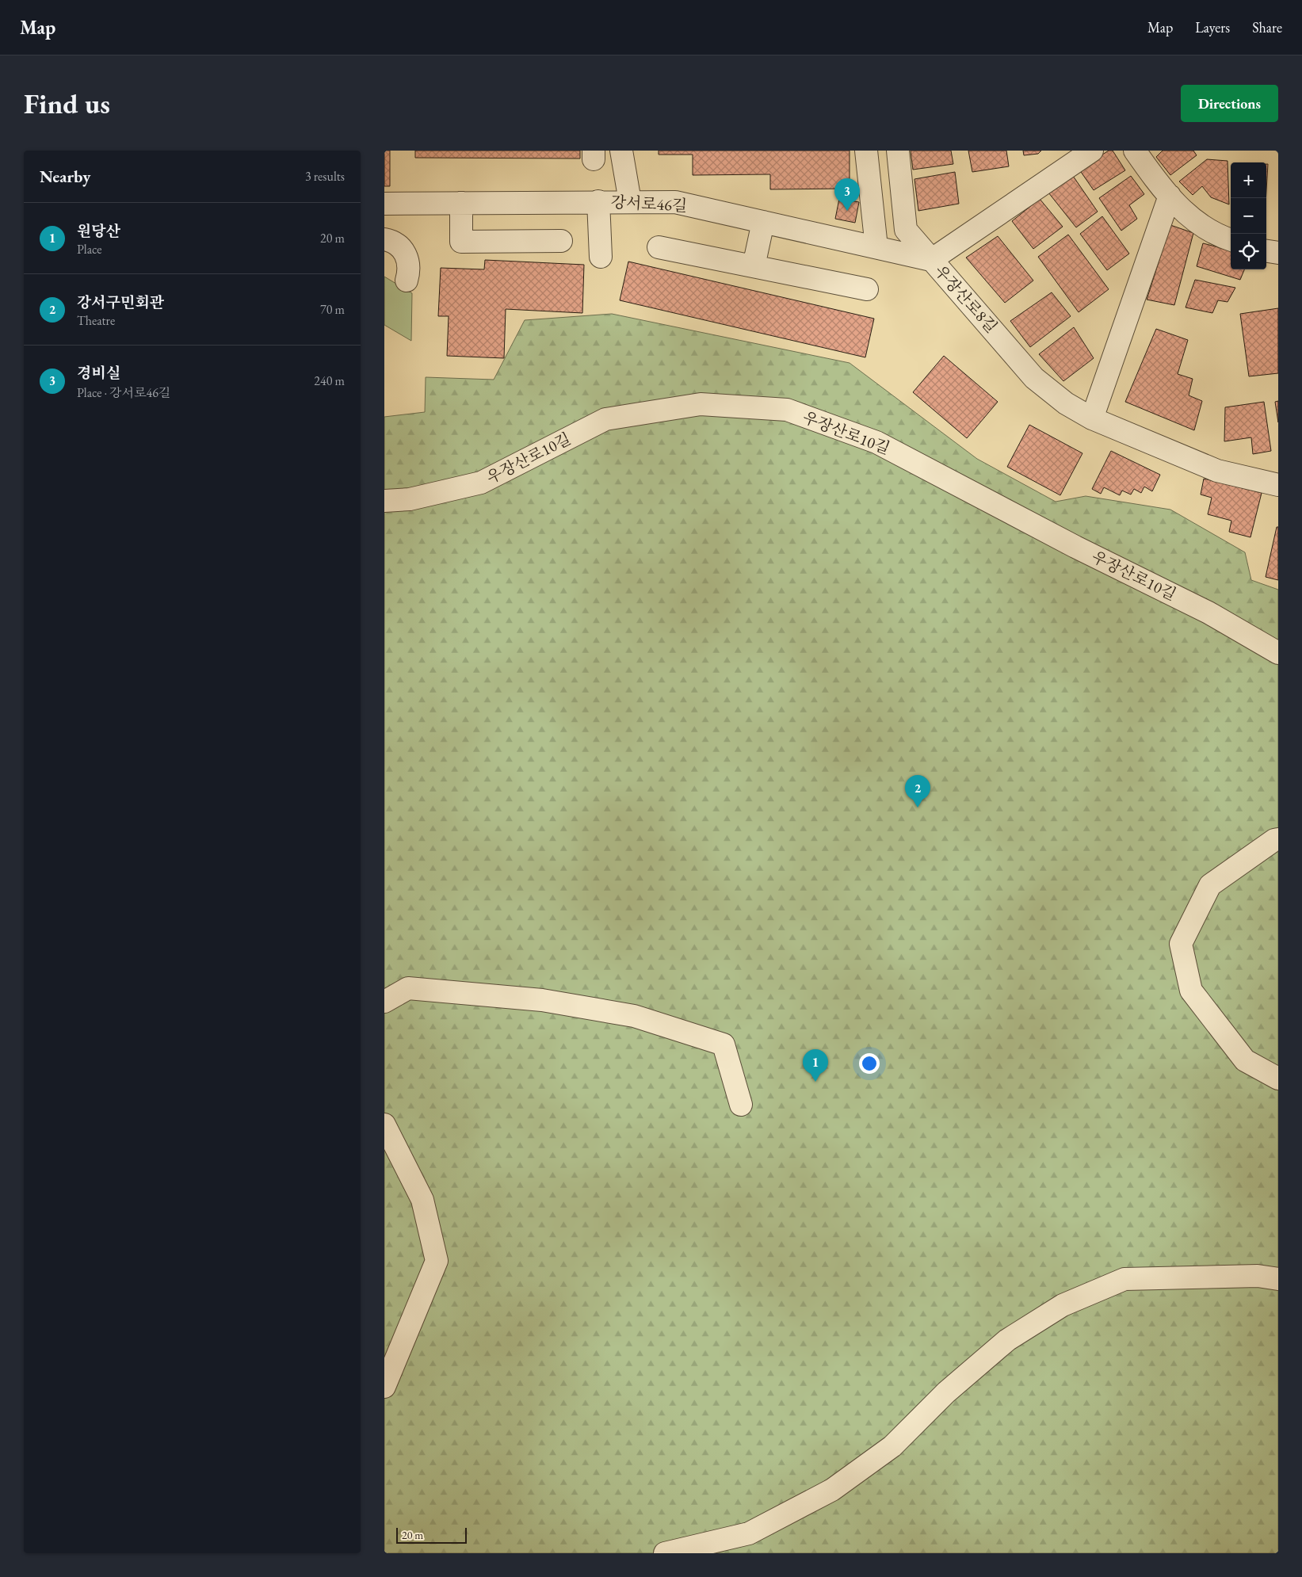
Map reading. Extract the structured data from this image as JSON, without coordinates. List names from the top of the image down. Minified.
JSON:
{"streets":{"street":["강서로46길","우장산로8길","우장산로10길"]},"crossings":[["강서로46길","우장산로8길"]],"scale_bar":"20 m","page":{"header":"Map","nav":["Map","Layers","Share"],"buttons":"Directions","title":"Find us","heading":["Nearby","3 results"],"map_buttons":["+","−"],"pins":["3","2","1"],"list":[{"mark":"1","name":"원당산","note":"Place","value":"20 m"},{"mark":"2","name":"강서구민회관","note":"Theatre","value":"70 m"},{"mark":"3","name":"경비실","note":"Place · 강서로46길","value":"240 m"}],"scale":"20 m"}}
